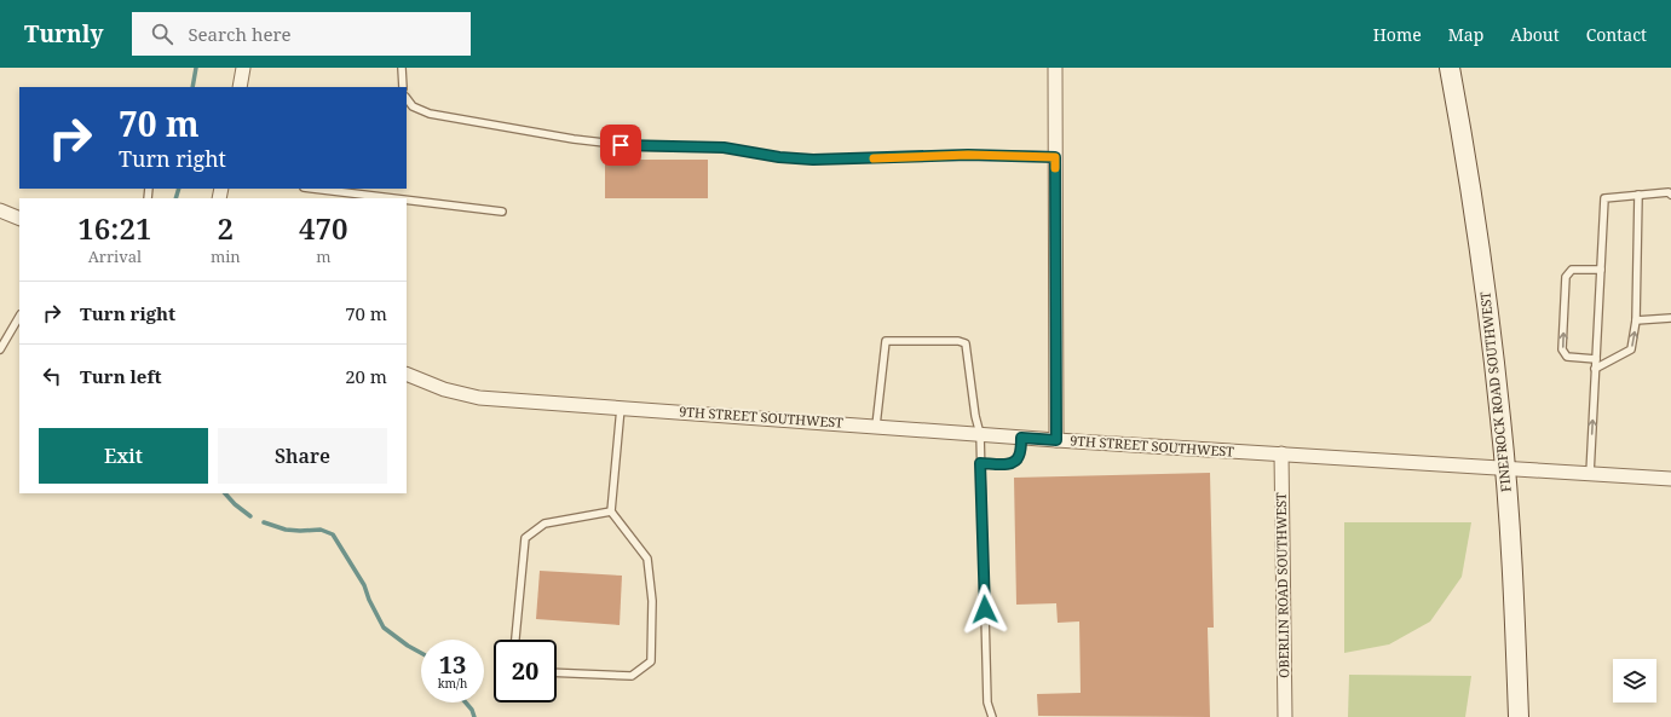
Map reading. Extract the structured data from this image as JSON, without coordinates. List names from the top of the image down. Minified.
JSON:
{"streets":{"main road":["FINEFROCK ROAD SOUTHWEST"],"street":["9TH STREET SOUTHWEST","OBERLIN ROAD SOUTHWEST"]},"crossings":[["FINEFROCK ROAD SOUTHWEST","9TH STREET SOUTHWEST"],["9TH STREET SOUTHWEST","OBERLIN ROAD SOUTHWEST"]],"page":{"header":"Turnly","search":"Search here","nav":["Home","Map","About","Contact"],"turn":["70 m","Turn right"],"eta":["16:21","Arrival","2","min","470","m"],"list":[{"name":"Turn right","value":"70 m"},{"name":"Turn left","value":"20 m"}],"buttons":["Exit","Share"],"speed":"13 km/h","limit":"20"}}
